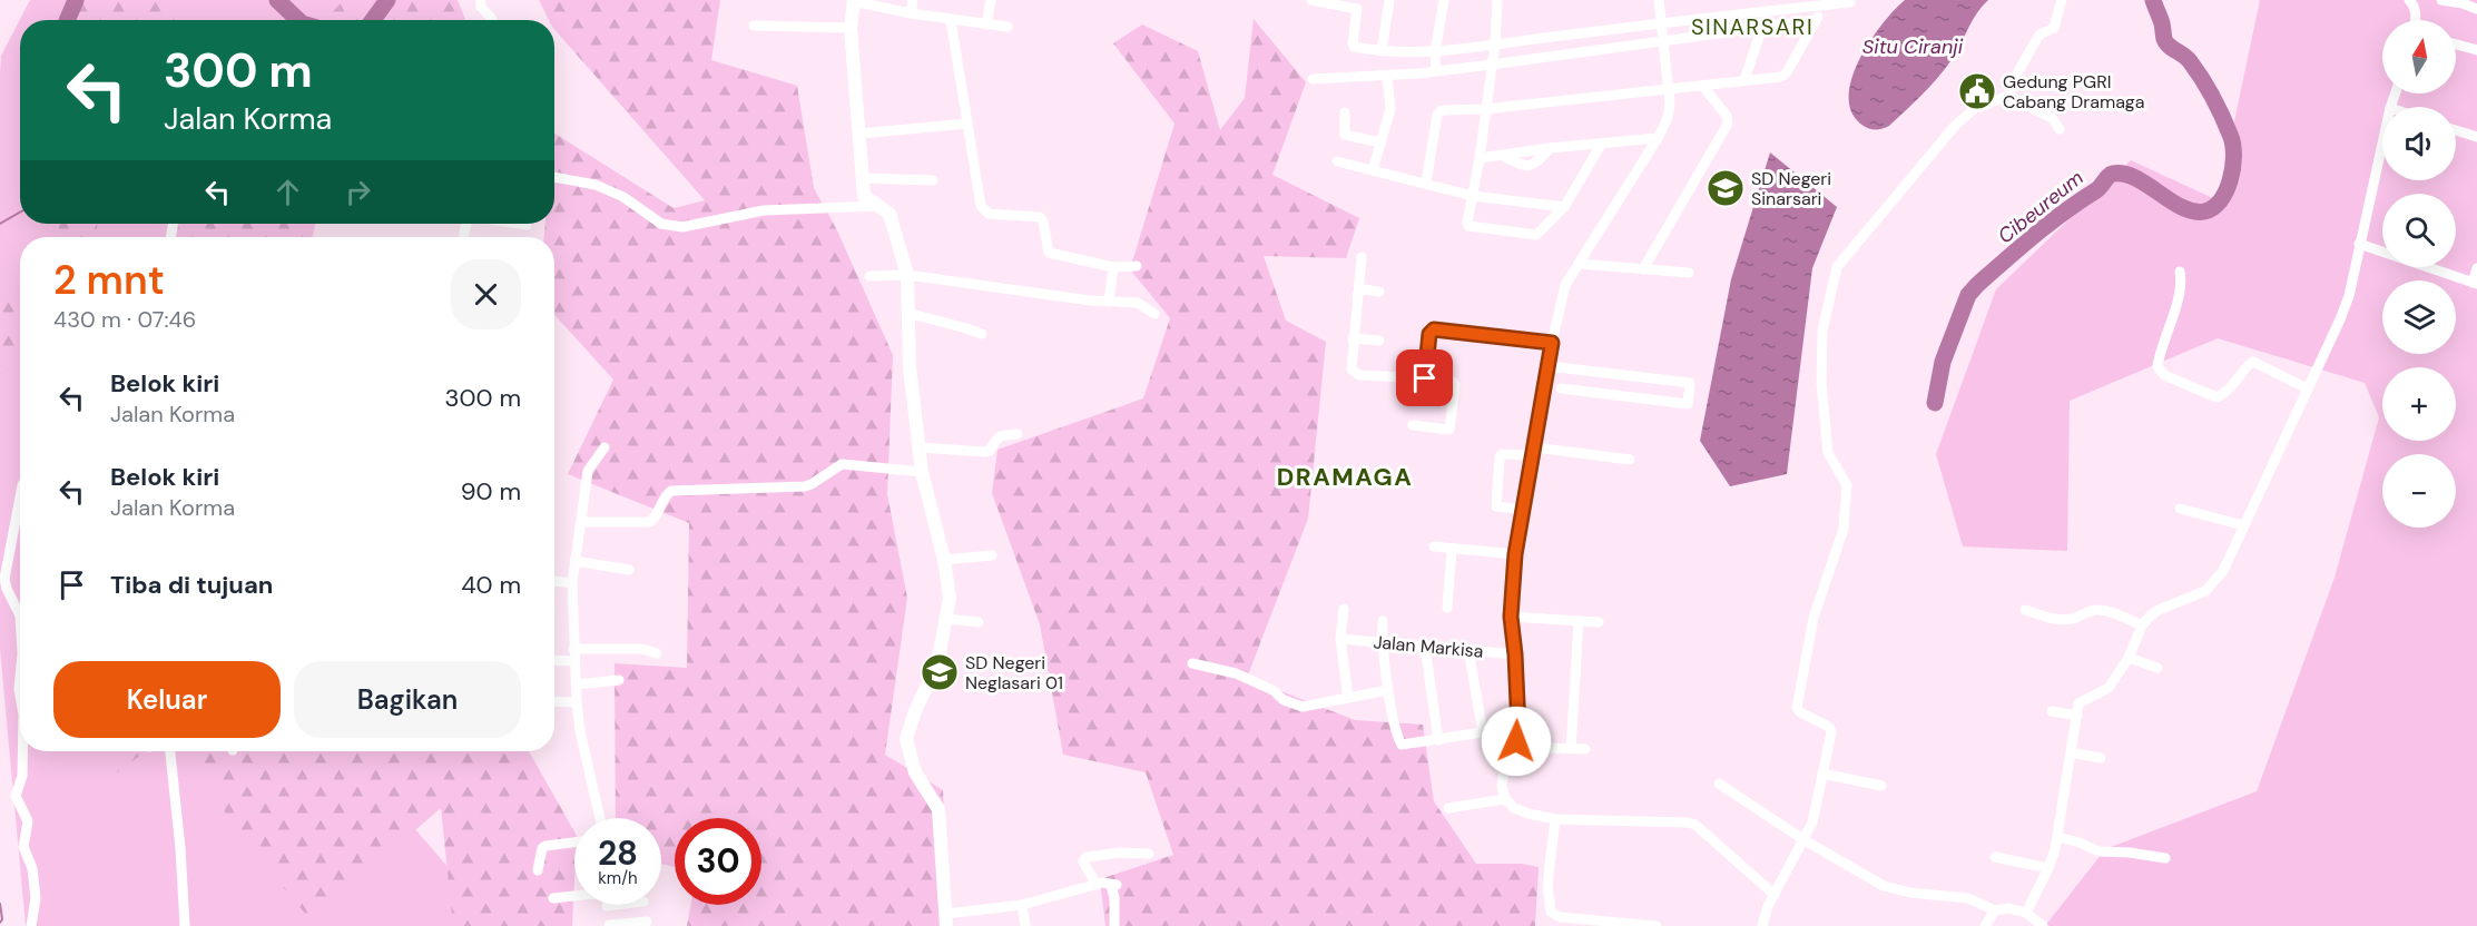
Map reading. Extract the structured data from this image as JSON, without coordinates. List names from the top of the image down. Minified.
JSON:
{"streets":{"street":["Jalan Markisa"]},"districts":["SINARSARI","DRAMAGA"],"water":["Situ Ciranji","Cibeureum"],"places":{"public building":["Gedung PGRI Cabang Dramaga"],"school or university":["SD Negeri Sinarsari","SD Negeri Neglasari 01"]},"north":"top","page":{"map_buttons":["+","−"],"turn":["300 m","Jalan Korma"],"heading":["2 mnt","430 m · 07:46"],"list":[{"name":"Belok kiri","note":"Jalan Korma","value":"300 m"},{"name":"Belok kiri","note":"Jalan Korma","value":"90 m"},{"name":"Tiba di tujuan","value":"40 m"}],"buttons":["Keluar","Bagikan"],"speed":"28 km/h","limit":"30"}}
